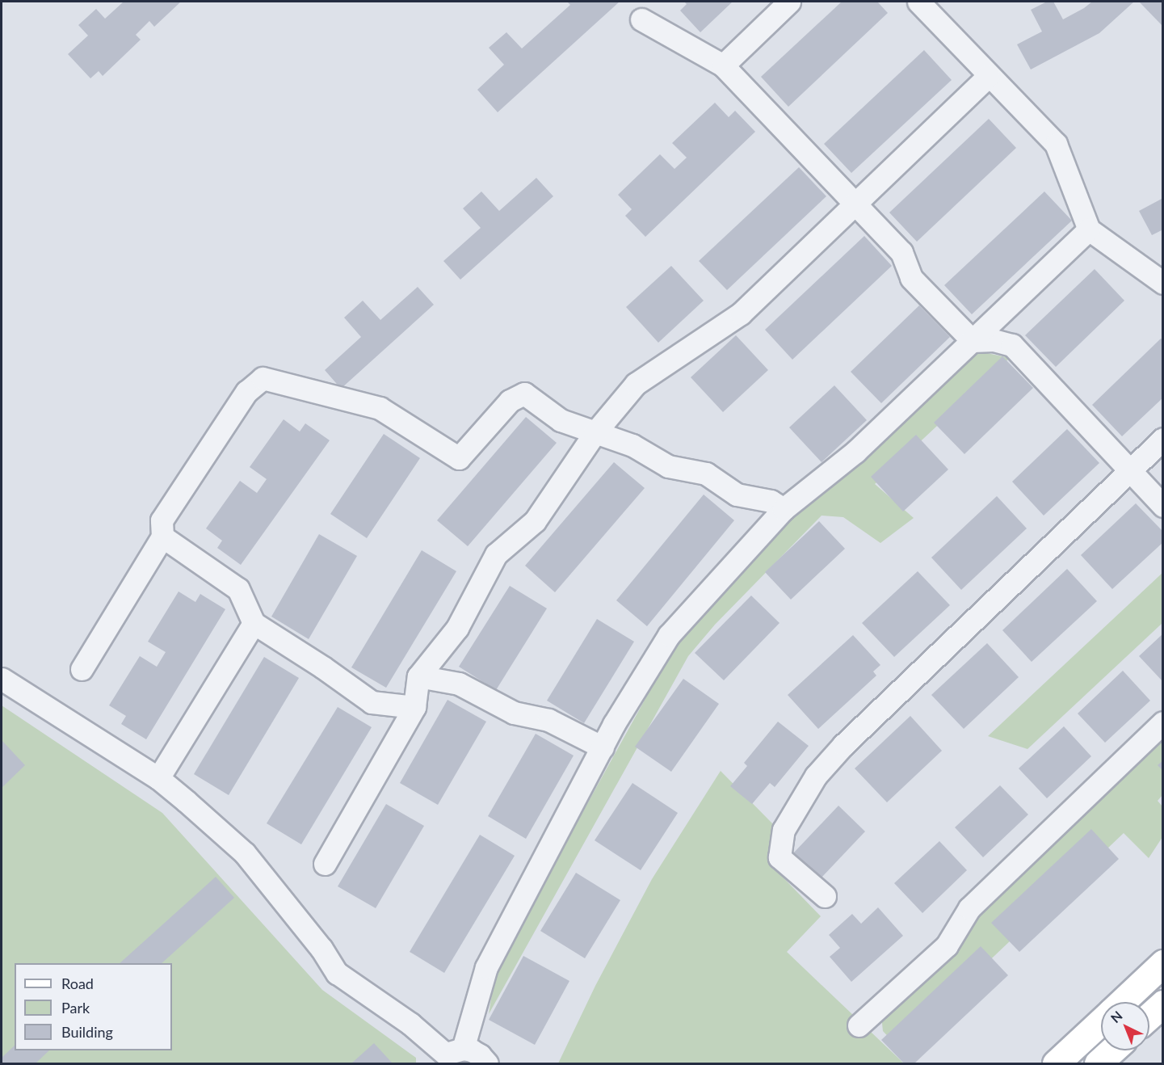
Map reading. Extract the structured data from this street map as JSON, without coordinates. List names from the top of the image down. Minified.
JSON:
{"legend":["Road","Park","Building"],"north":"top left"}
